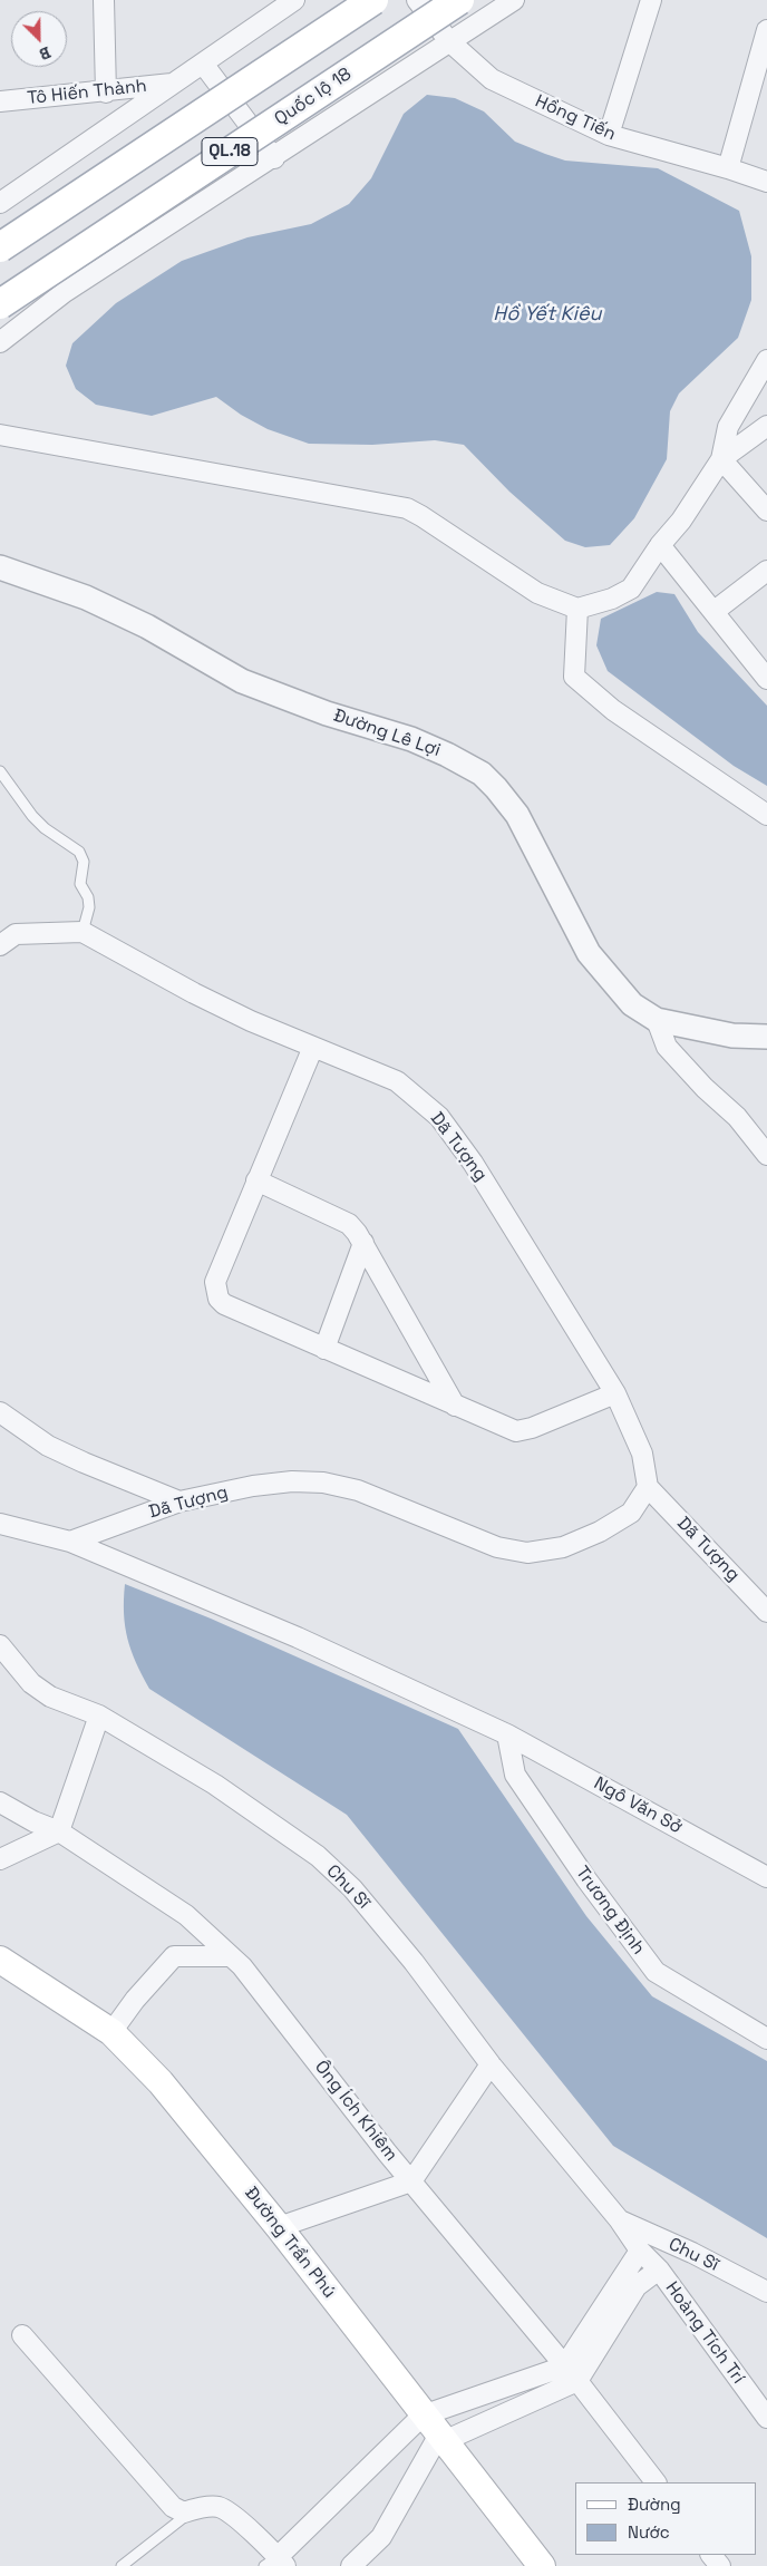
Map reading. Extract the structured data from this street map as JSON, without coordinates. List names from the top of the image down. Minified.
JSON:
{"streets":{"main road":["Quốc lộ 18","QL.18","Đường Trần Phú"],"street":["Tô Hiến Thành","Hồng Tiến","Đường Lê Lợi","Dã Tượng","Ngô Văn Sở","Chu Sĩ","Trương Định","Ông Ích Khiêm","Hoàng Tích Trí"]},"crossings":[["Dã Tượng","Ngô Văn Sở"],["Ngô Văn Sở","Trương Định"],["Chu Sĩ","Hoàng Tích Trí"]],"water":["Hồ Yết Kiêu"],"legend":["Đường","Nước"],"north":"bottom right"}
